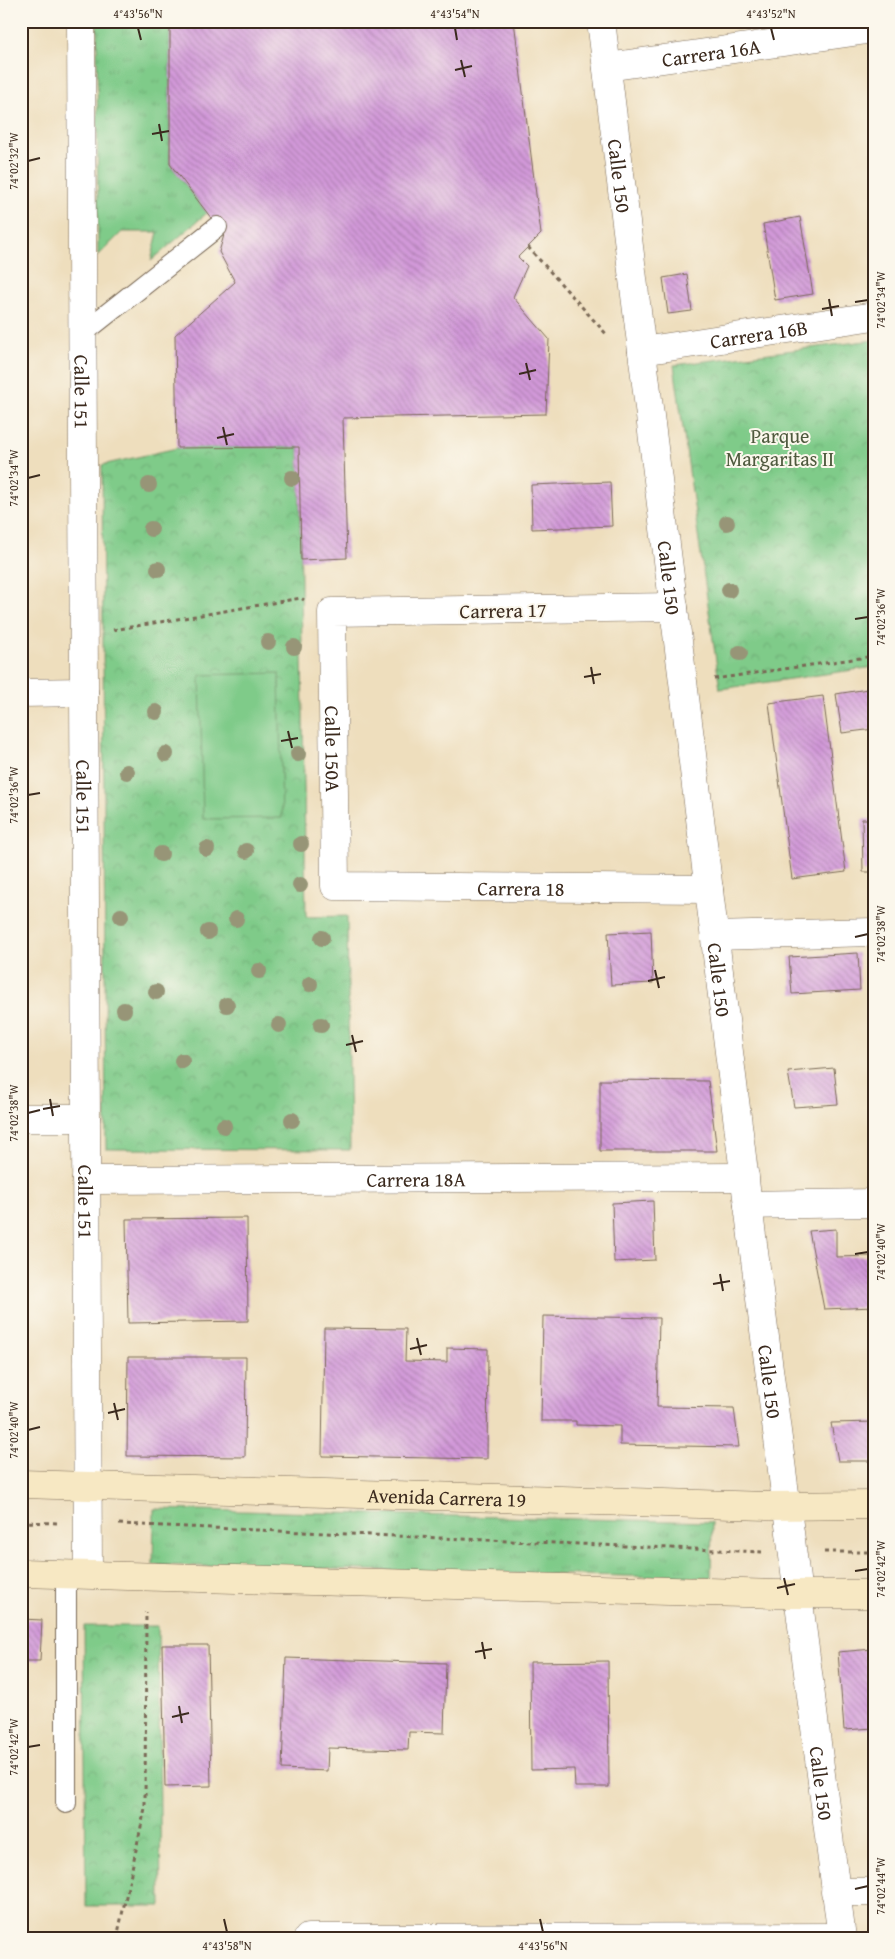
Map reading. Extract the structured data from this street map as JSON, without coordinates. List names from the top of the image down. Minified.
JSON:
{"streets":{"main road":["Avenida Carrera 19"],"street":["Carrera 16A","Calle 150","Carrera 16B","Calle 151","Carrera 17","Calle 150A","Carrera 18","Carrera 18A"]},"crossings":[["Carrera 16A","Calle 150"],["Calle 150","Carrera 16B"],["Calle 150","Carrera 17"],["Calle 150","Carrera 18"],["Calle 150","Carrera 18A"],["Calle 150","Avenida Carrera 19"],["Calle 151","Carrera 18A"],["Calle 151","Avenida Carrera 19"],["Carrera 17","Calle 150A"],["Calle 150A","Carrera 18"]],"parks":["Parque Margaritas II"],"coordinates":["4°43'56\"N","4°43'54\"N","4°43'52\"N","74°02'32\"W","74°02'34\"W","74°02'36\"W","74°02'38\"W","74°02'40\"W","74°02'42\"W","74°02'44\"W","4°43'58\"N"]}
